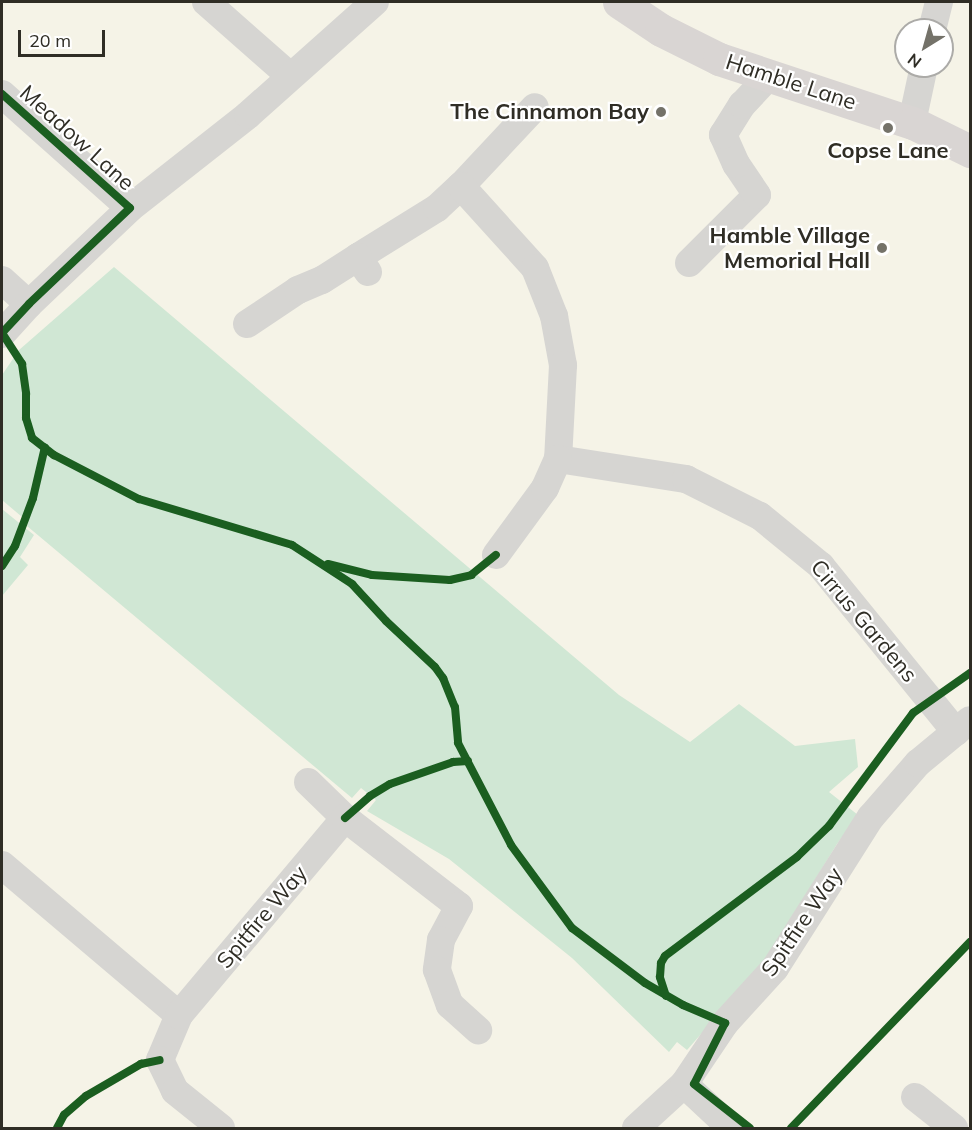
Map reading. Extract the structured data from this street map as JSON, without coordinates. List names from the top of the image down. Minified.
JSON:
{"streets":{"main road":["Hamble Lane"],"street":["Meadow Lane","Cirrus Gardens","Spitfire Way"]},"crossings":[["Cirrus Gardens","Spitfire Way"]],"places":["The Cinnamon Bay","Copse Lane","Hamble Village Memorial Hall"],"scale_bar":"20 m","north":"bottom left"}
